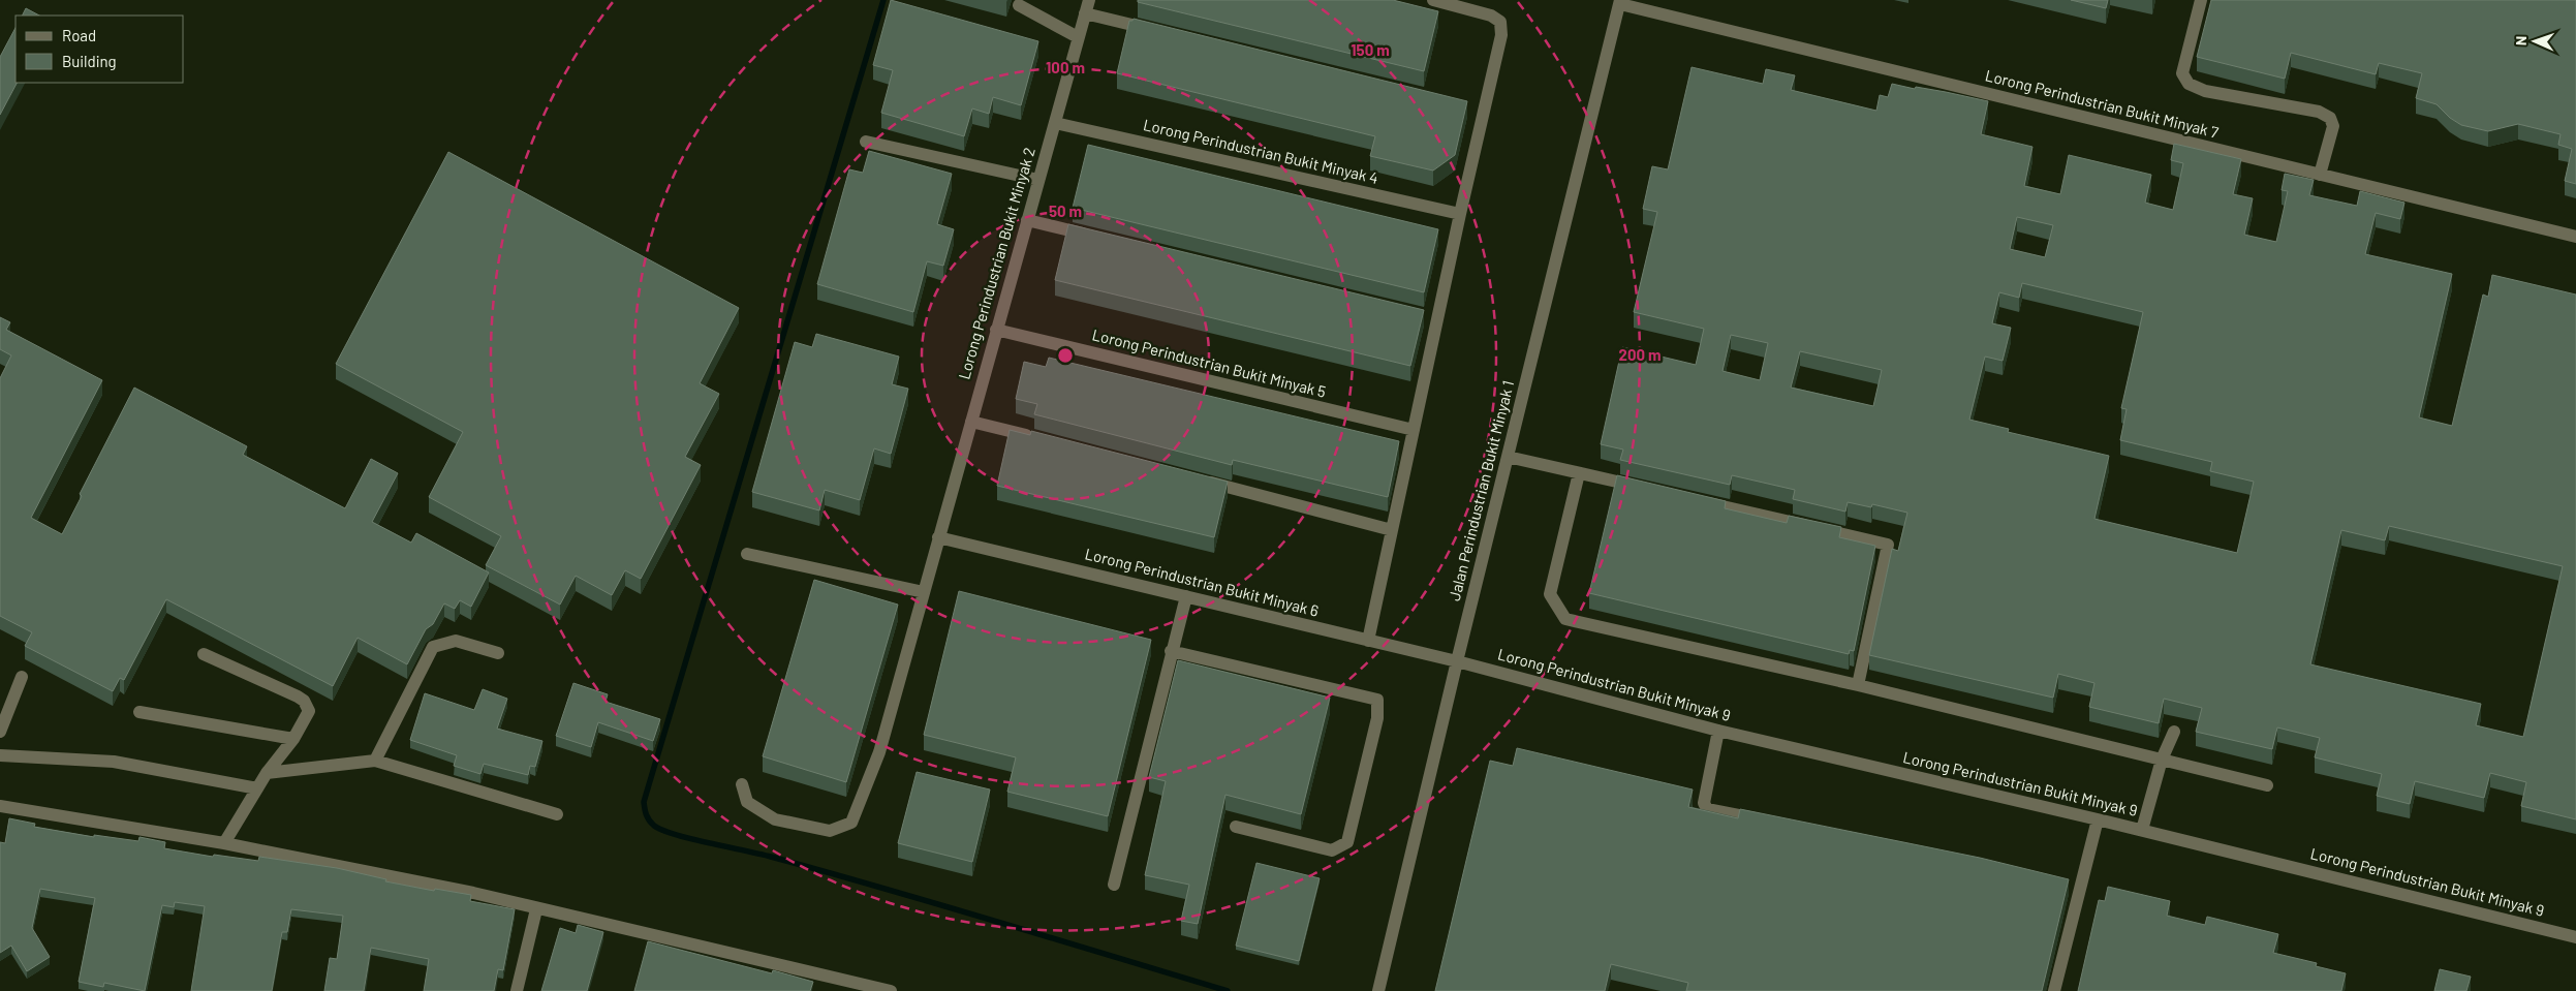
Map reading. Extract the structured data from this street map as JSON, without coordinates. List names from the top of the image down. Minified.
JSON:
{"streets":{"street":["Lorong Perindustrian Bukit Minyak 7","Lorong Perindustrian Bukit Minyak 4","Lorong Perindustrian Bukit Minyak 2","Lorong Perindustrian Bukit Minyak 5","Jalan Perindustrian Bukit Minyak 1","Lorong Perindustrian Bukit Minyak 6","Lorong Perindustrian Bukit Minyak 9"]},"crossings":[["Lorong Perindustrian Bukit Minyak 7","Jalan Perindustrian Bukit Minyak 1"],["Lorong Perindustrian Bukit Minyak 4","Lorong Perindustrian Bukit Minyak 2"],["Lorong Perindustrian Bukit Minyak 2","Lorong Perindustrian Bukit Minyak 5"],["Lorong Perindustrian Bukit Minyak 2","Lorong Perindustrian Bukit Minyak 6"],["Jalan Perindustrian Bukit Minyak 1","Lorong Perindustrian Bukit Minyak 6"],["Jalan Perindustrian Bukit Minyak 1","Lorong Perindustrian Bukit Minyak 9"],["Lorong Perindustrian Bukit Minyak 6","Lorong Perindustrian Bukit Minyak 9"]],"legend":["Road","Building"],"north":"left","rings":["150 m","100 m","50 m","200 m"]}
